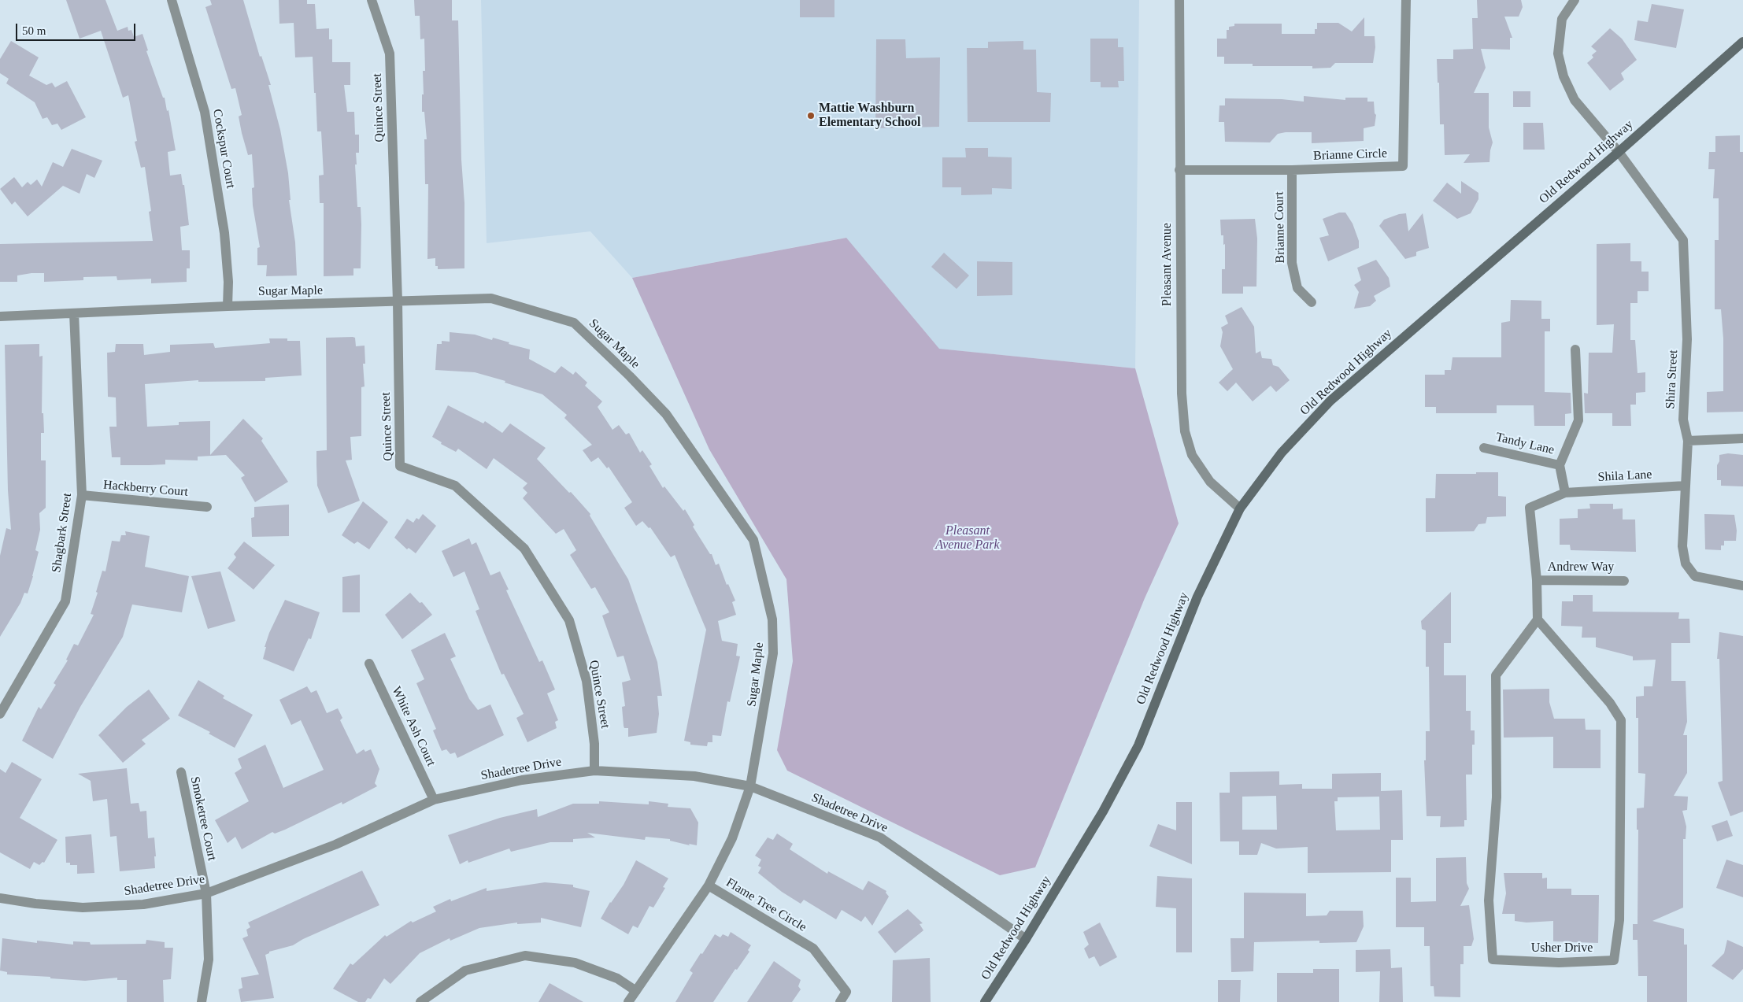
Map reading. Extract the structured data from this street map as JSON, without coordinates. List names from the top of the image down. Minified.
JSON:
{"streets":{"main road":["Old Redwood Highway"],"street":["Quince Street","Cockspur Court","Brianne Circle","Brianne Court","Pleasant Avenue","Sugar Maple","Shira Street","Tandy Lane","Shila Lane","Hackberry Court","Shagbark Street","Andrew Way","White Ash Court","Shadetree Drive","Smoketree Court","Flame Tree Circle","Usher Drive"]},"crossings":[["Quince Street","Sugar Maple"],["Quince Street","Shadetree Drive"],["Cockspur Court","Sugar Maple"],["Brianne Circle","Brianne Court"],["Brianne Circle","Pleasant Avenue"],["Old Redwood Highway","Pleasant Avenue"],["Old Redwood Highway","Shira Street"],["Old Redwood Highway","Shadetree Drive"],["Sugar Maple","Shagbark Street"],["Sugar Maple","Shadetree Drive"],["Sugar Maple","Flame Tree Circle"],["Shira Street","Shila Lane"],["Shila Lane","Andrew Way"],["Hackberry Court","Shagbark Street"],["White Ash Court","Shadetree Drive"],["Shadetree Drive","Smoketree Court"]],"parks":["Pleasant Avenue Park"],"places":["Mattie Washburn Elementary School"],"scale_bar":"50 m"}
